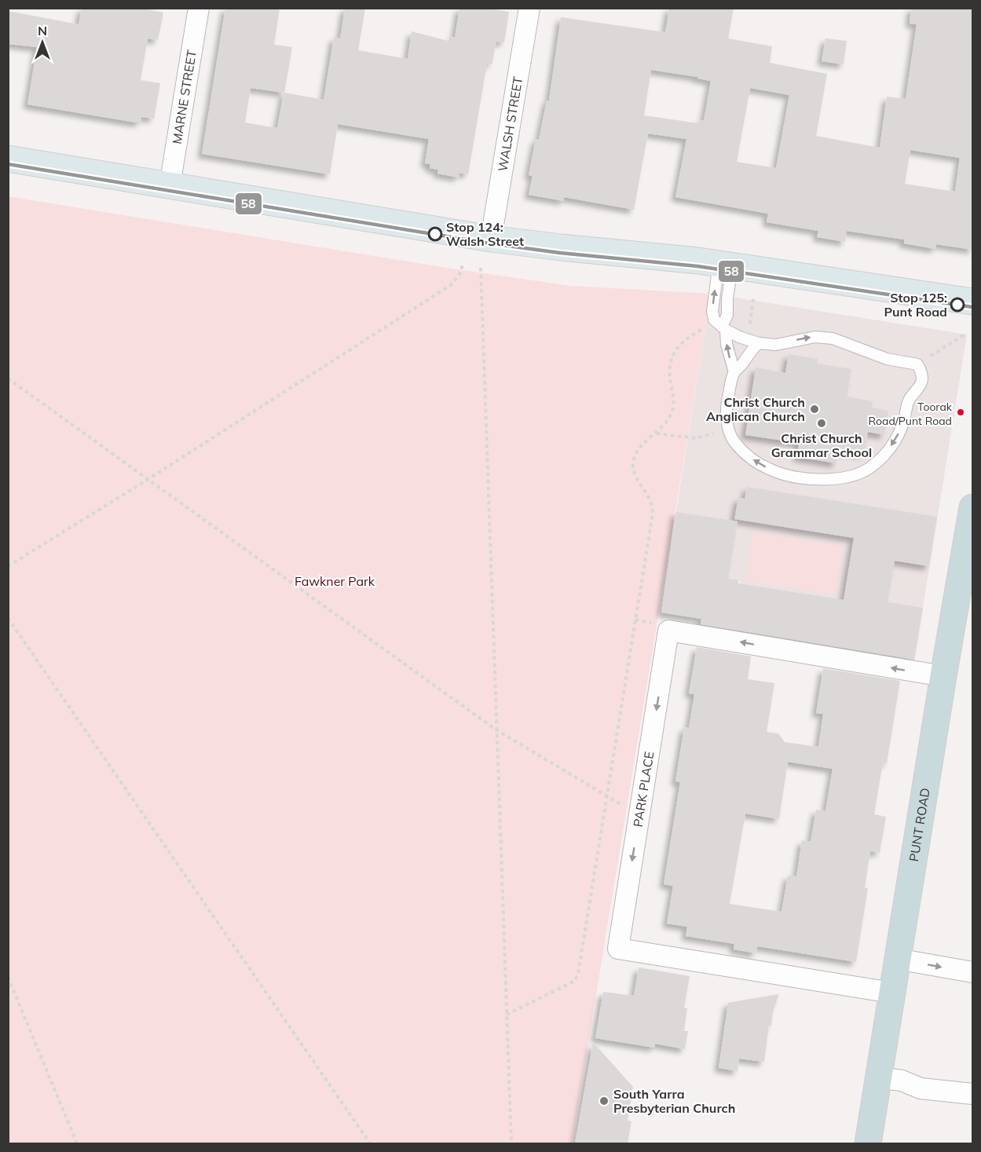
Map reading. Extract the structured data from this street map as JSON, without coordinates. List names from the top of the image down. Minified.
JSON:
{"streets":{"highway":["PUNT ROAD"],"street":["MARNE STREET","WALSH STREET","PARK PLACE"]},"crossings":[["PARK PLACE","PUNT ROAD"]],"parks":["Fawkner Park"],"places":["Stop 124: Walsh Street","Stop 125: Punt Road","Christ Church Anglican Church","Toorak Road/Punt Road","Christ Church Grammar School","South Yarra Presbyterian Church"],"lines":["transit line 58"],"north":"top"}
